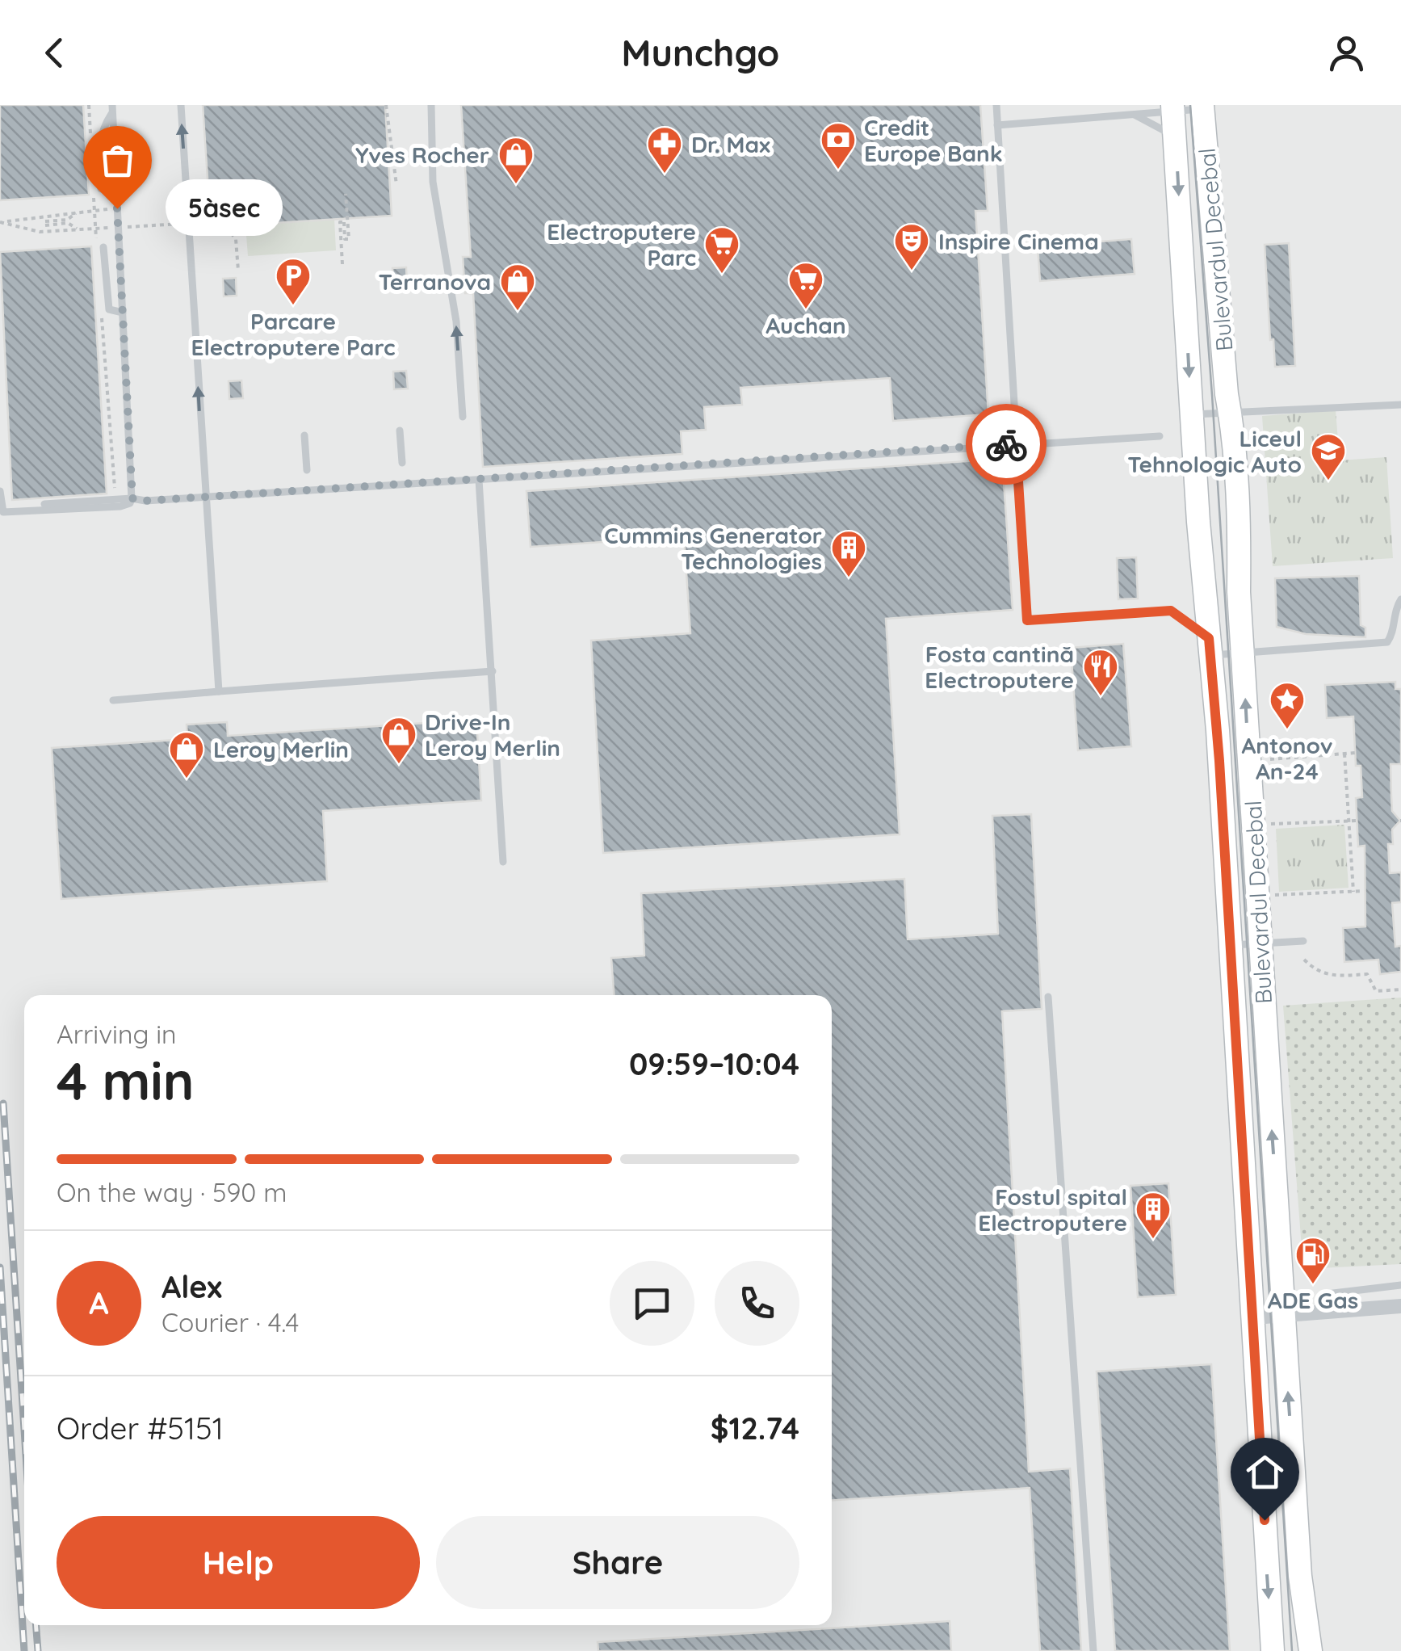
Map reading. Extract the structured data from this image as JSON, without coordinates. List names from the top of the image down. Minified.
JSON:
{"streets":{"main road":["Bulevardul Decebal"]},"places":{"bank":["Credit Europe Bank"],"pharmacy":["Dr. Max"],"shop":["Yves Rocher","Terranova","Drive-In Leroy Merlin","Leroy Merlin"],"other":["5àsec"],"theatre":["Inspire Cinema"],"supermarket":["Electroputere Parc","Auchan"],"parking":["Parcare Electroputere Parc"],"school or university":["Liceul Tehnologic Auto"],"building":["Cummins Generator Technologies","Fostul spital Electroputere"],"restaurant":["Fosta cantină Electroputere"],"place":["Antonov An-24"],"fuel station":["ADE Gas"]},"page":{"header":"Munchgo","bubble":"5àsec","heading":["4 min","Arriving in","09:59–10:04"],"panel":["Alex","Courier · 4.4","Order #5151","$12.74"],"bar":"On the way · 590 m","round":"A","buttons":["Help","Share"]}}
